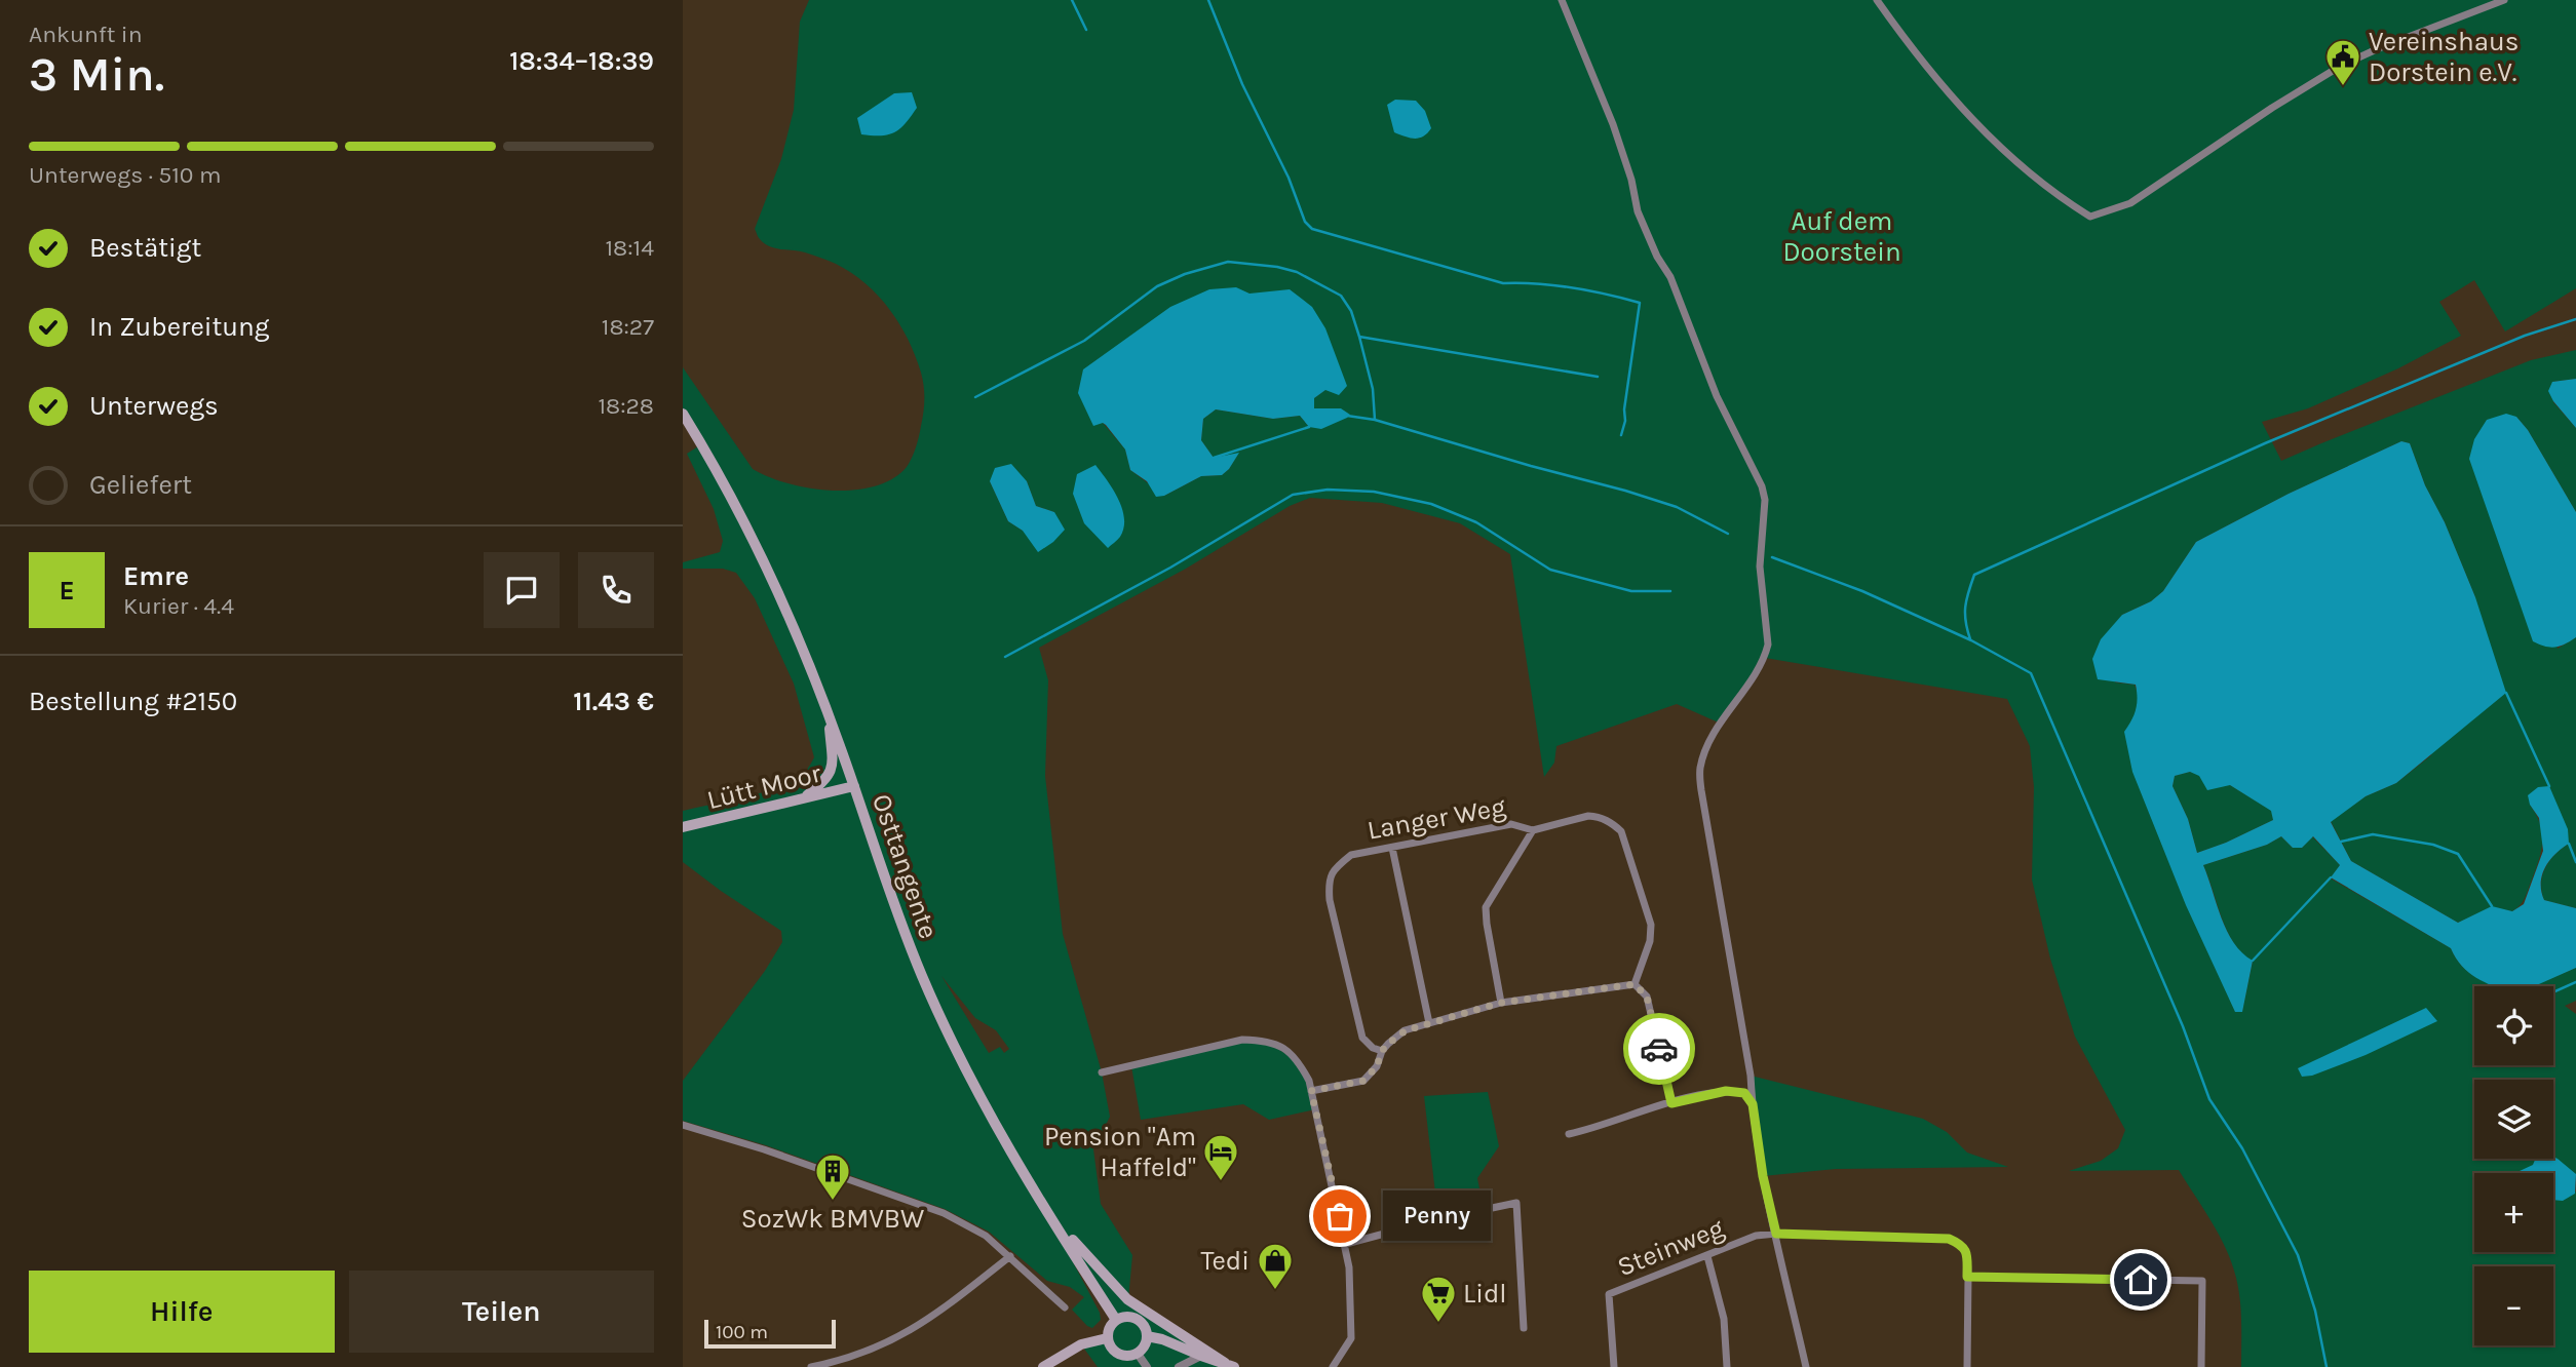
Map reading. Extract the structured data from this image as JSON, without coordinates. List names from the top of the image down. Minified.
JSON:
{"streets":{"main road":["Lütt Moor","Osttangente"],"street":["Langer Weg","Steinweg"]},"crossings":[["Lütt Moor","Osttangente"]],"parks":["Auf dem Doorstein"],"places":{"public building":["Vereinshaus Dorstein e.V."],"hotel":["Pension \"Am Haffeld\""],"building":["SozWk BMVBW"],"other":["Penny"],"shop":["Tedi"],"supermarket":["Lidl"]},"scale_bar":"100 m","page":{"heading":["3 Min.","Ankunft in","18:34–18:39"],"panel":["Emre","Kurier · 4.4","Bestellung #2150","11.43 €"],"bar":"Unterwegs · 510 m","list":[["Bestätigt","18:14"],["In Zubereitung","18:27"],["Unterwegs","18:28"],"Geliefert"],"round":"E","map_buttons":["+","−"],"bubble":"Penny","buttons":["Hilfe","Teilen"],"scale":"100 m"}}
